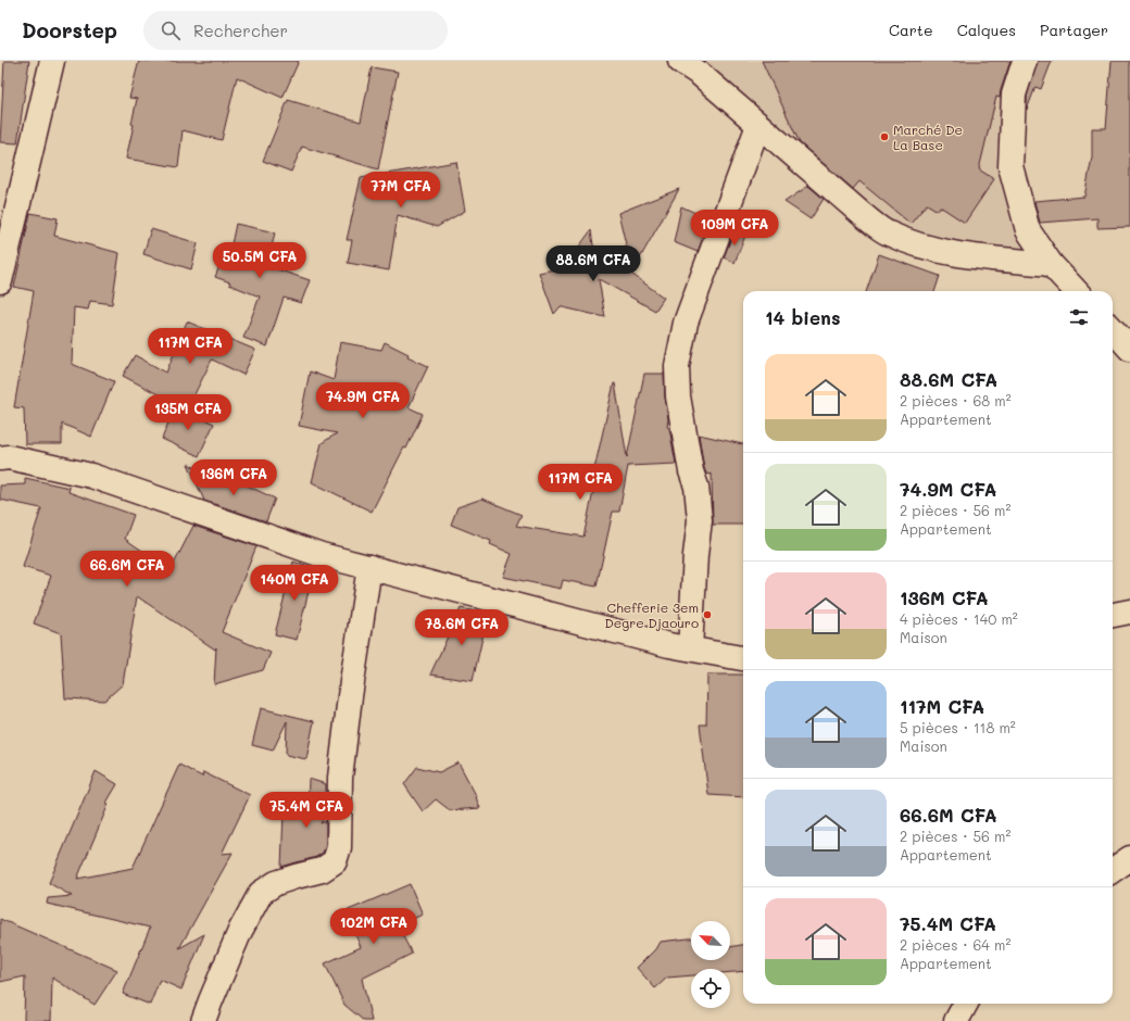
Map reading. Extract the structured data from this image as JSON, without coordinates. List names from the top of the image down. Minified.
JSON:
{"places":["Marché De La Base","Chefferie 3em Degre Djaouro"],"north":"top left","page":{"header":"Doorstep","search":"Rechercher","nav":["Carte","Calques","Partager"],"price":["77M CFA","109M CFA","50.5M CFA","88.6M CFA","117M CFA","74.9M CFA","135M CFA","136M CFA","117M CFA","66.6M CFA","140M CFA","78.6M CFA","75.4M CFA","102M CFA"],"heading":"14 biens","list":[{"name":"88.6M CFA","note":"2 pièces · 68 m² · Appartement"},{"name":"74.9M CFA","note":"2 pièces · 56 m² · Appartement"},{"name":"136M CFA","note":"4 pièces · 140 m² · Maison"},{"name":"117M CFA","note":"5 pièces · 118 m² · Maison"},{"name":"66.6M CFA","note":"2 pièces · 56 m² · Appartement"},{"name":"75.4M CFA","note":"2 pièces · 64 m² · Appartement"}]}}
